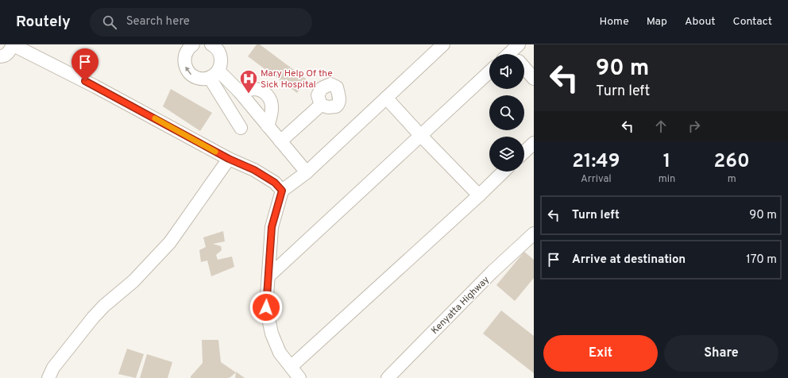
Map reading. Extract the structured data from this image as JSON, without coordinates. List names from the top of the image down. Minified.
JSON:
{"streets":{"street":["Kenyatta Highway"]},"places":{"hospital":["Mary Help Of the Sick Hospital"]},"page":{"header":"Routely","search":"Search here","nav":["Home","Map","About","Contact"],"turn":["90 m","Turn left"],"eta":["21:49","Arrival","1","min","260","m"],"list":[{"name":"Turn left","value":"90 m"},{"name":"Arrive at destination","value":"170 m"}],"buttons":["Exit","Share"]}}
